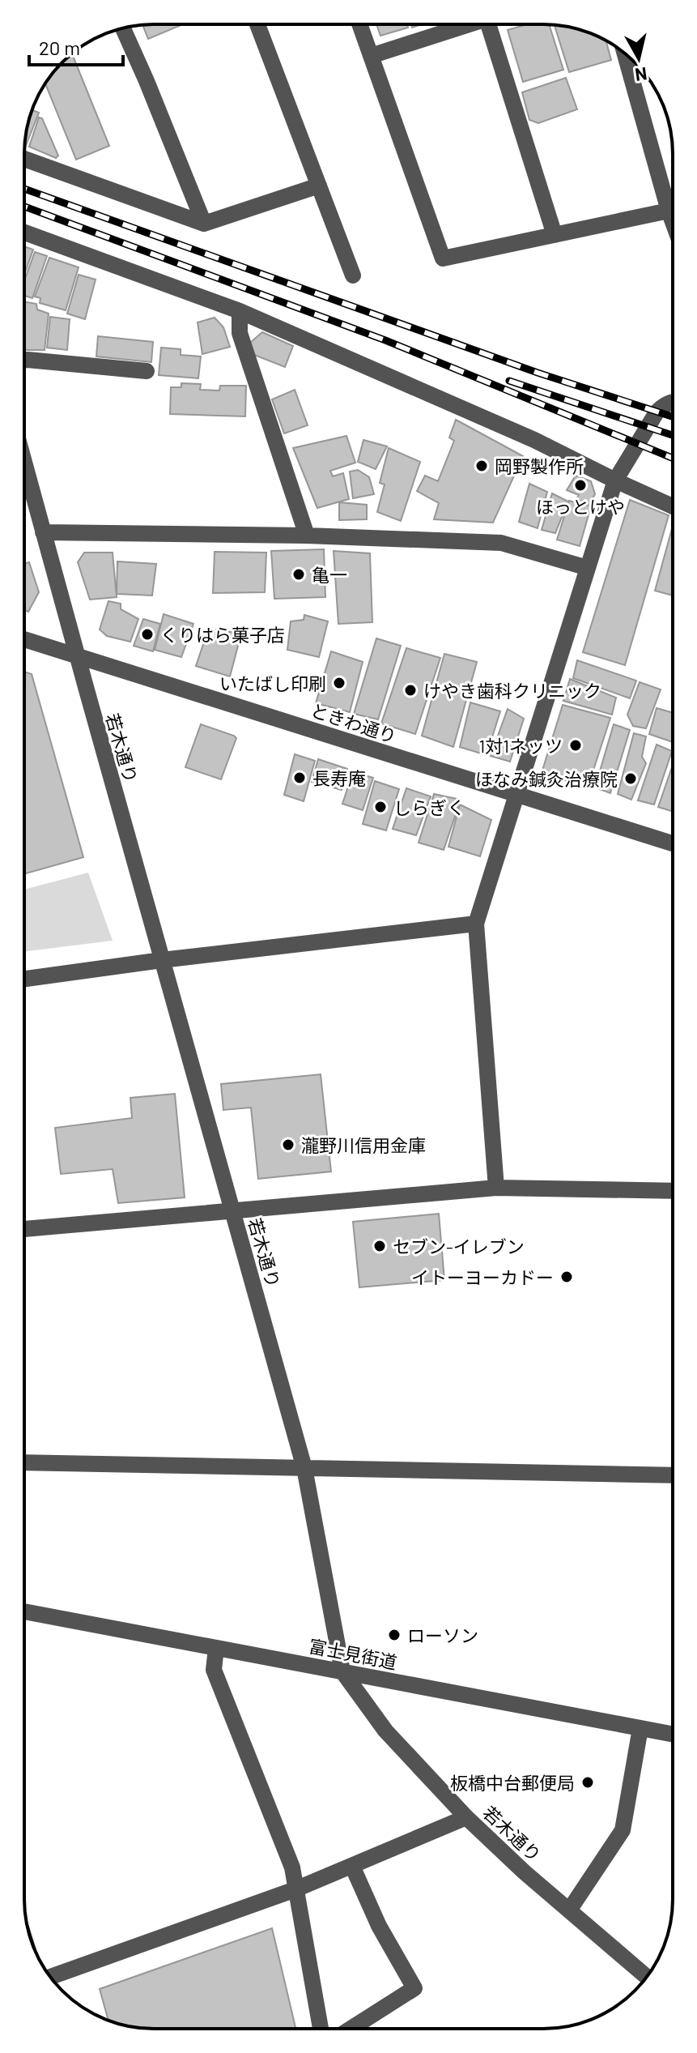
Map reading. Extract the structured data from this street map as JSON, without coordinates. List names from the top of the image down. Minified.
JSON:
{"streets":{"street":["ときわ通り","若木通り","富士見街道"]},"crossings":[["ときわ通り","若木通り"],["若木通り","富士見街道"]],"places":["岡野製作所","ほっとけや","亀一","くりはら菓子店","いたばし印刷","けやき歯科クリニック","1対1ネッツ","長寿庵","ほなみ鍼灸治療院","しらぎく","瀧野川信用金庫","セブン-イレブン","イトーヨーカドー","ローソン","板橋中台郵便局"],"scale_bar":"20 m","north":"bottom"}
